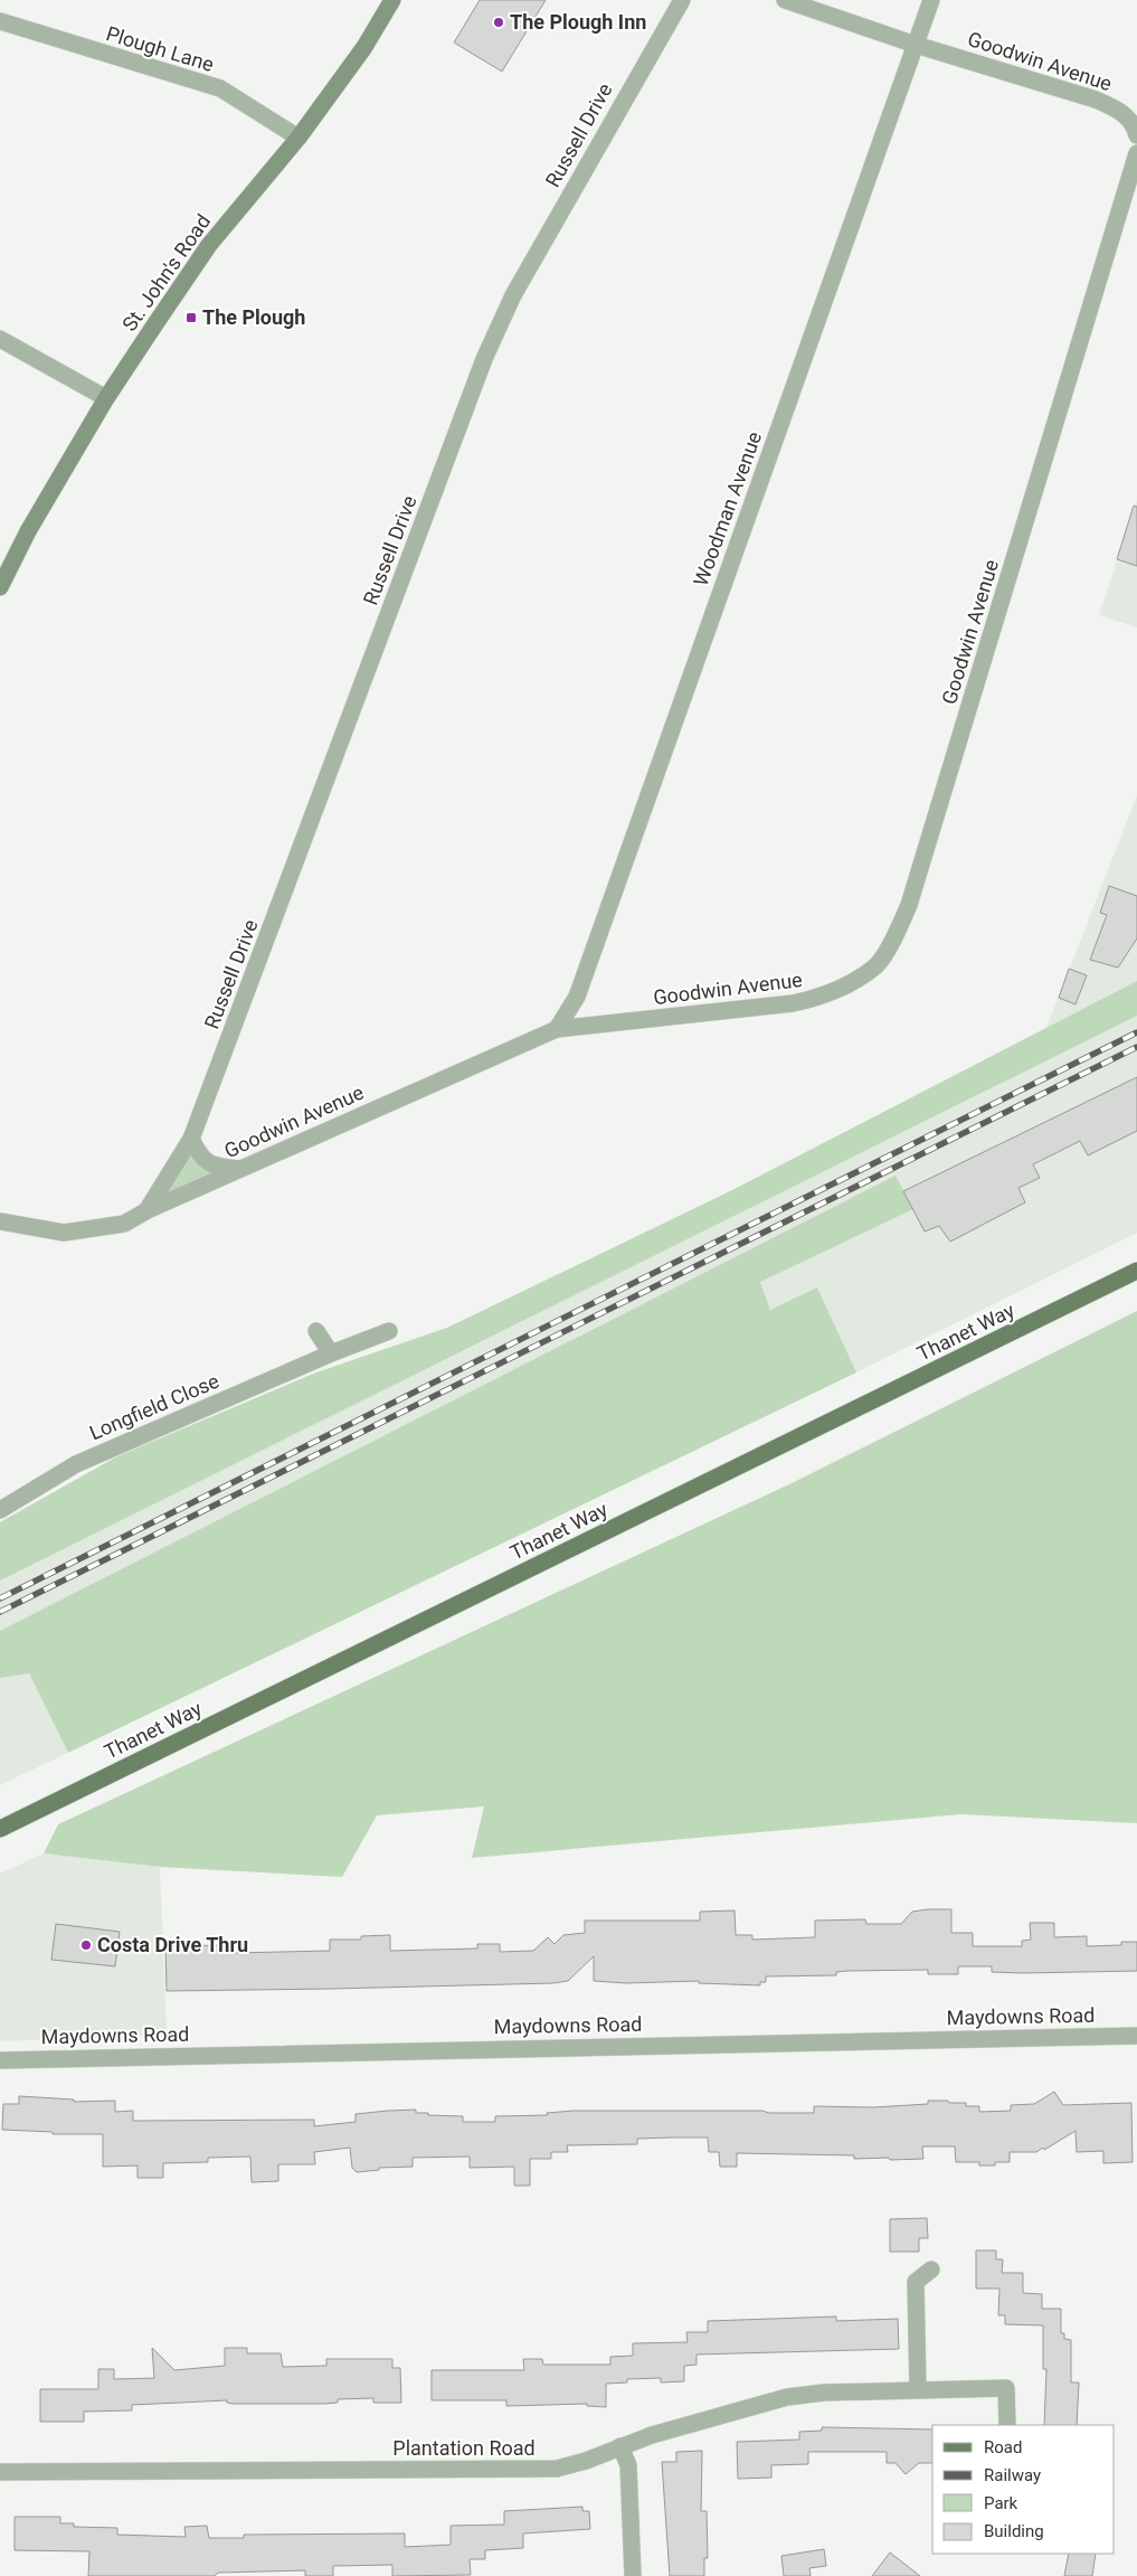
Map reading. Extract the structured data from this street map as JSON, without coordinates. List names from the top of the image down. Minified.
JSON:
{"streets":{"main road":["St. John's Road","Thanet Way"],"street":["Plough Lane","Goodwin Avenue","Russell Drive","Woodman Avenue","Longfield Close","Maydowns Road","Plantation Road"]},"crossings":[["Plough Lane","St. John's Road"],["Goodwin Avenue","Russell Drive"],["Goodwin Avenue","Woodman Avenue"]],"places":{"other":["The Plough Inn","Costa Drive Thru"],"transit":["The Plough"]},"legend":["Road","Railway","Park","Building"]}
